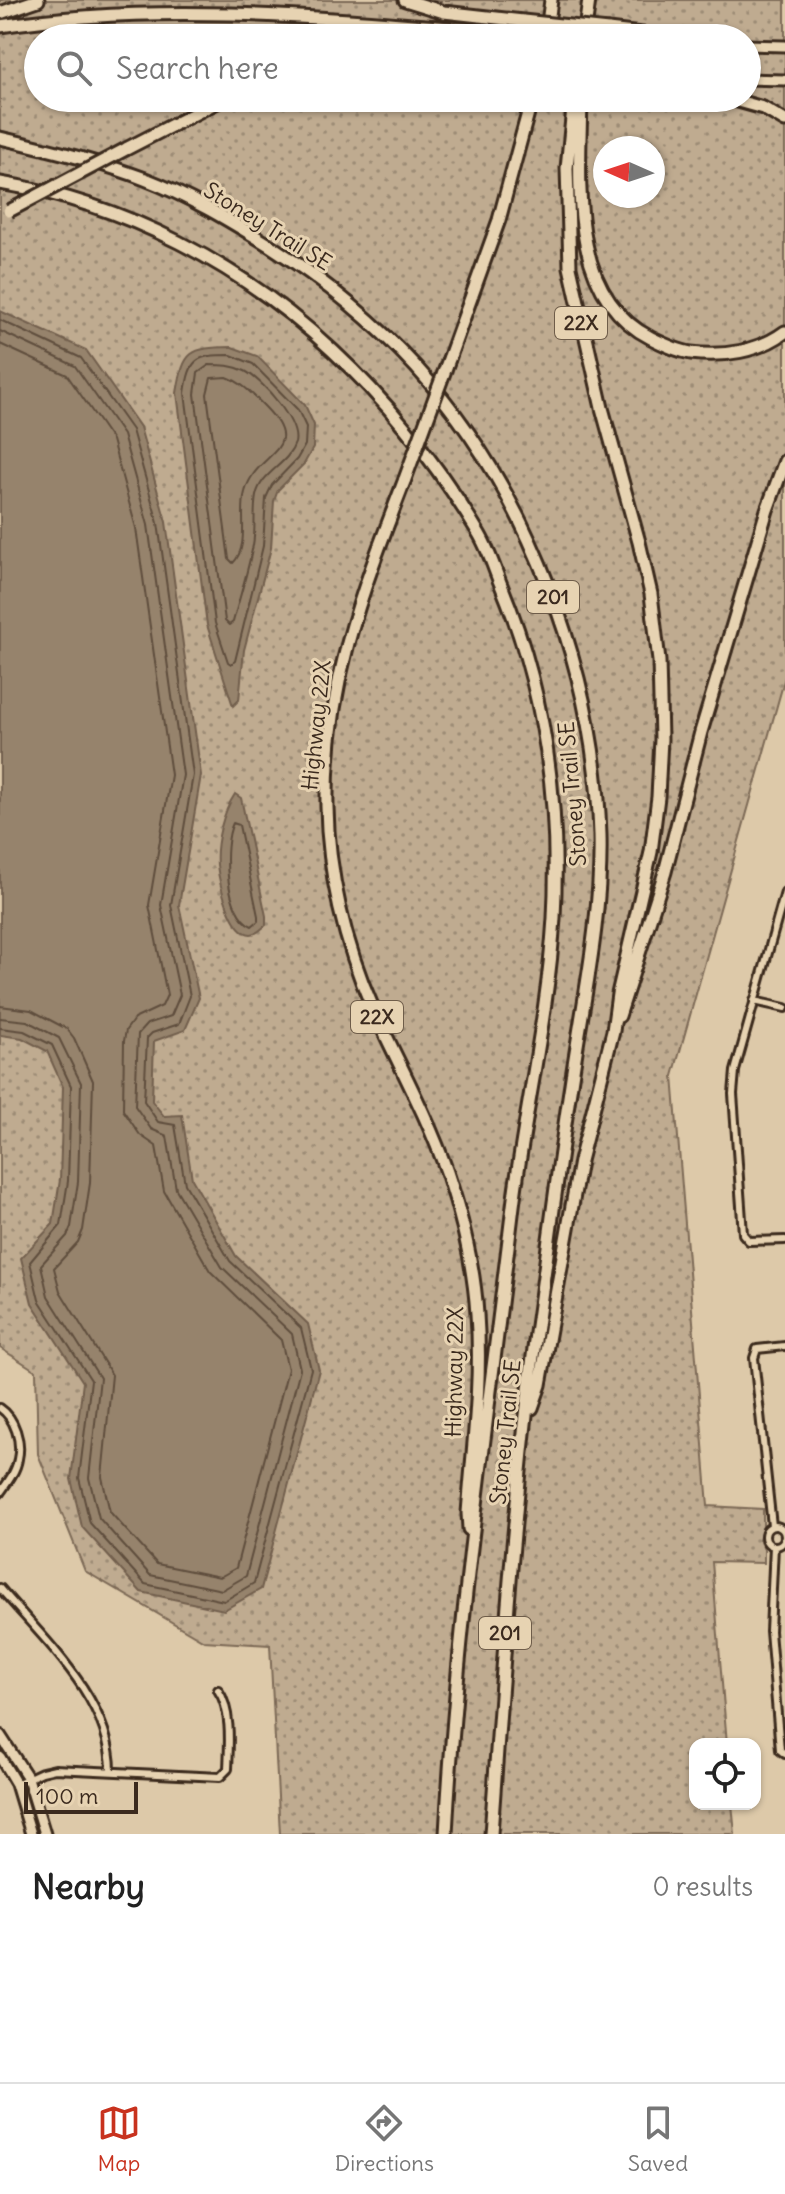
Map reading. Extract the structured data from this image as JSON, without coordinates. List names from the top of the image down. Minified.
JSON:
{"streets":{"highway":["Stoney Trail SE","22X","201","Highway 22X"]},"crossings":[["Stoney Trail SE","22X"],["Stoney Trail SE","Highway 22X"]],"scale_bar":"100 m","north":"left","page":{"search":"Search here","scale":"100 m","heading":["Nearby","0 results"],"nav":["Map","Directions","Saved"]}}
